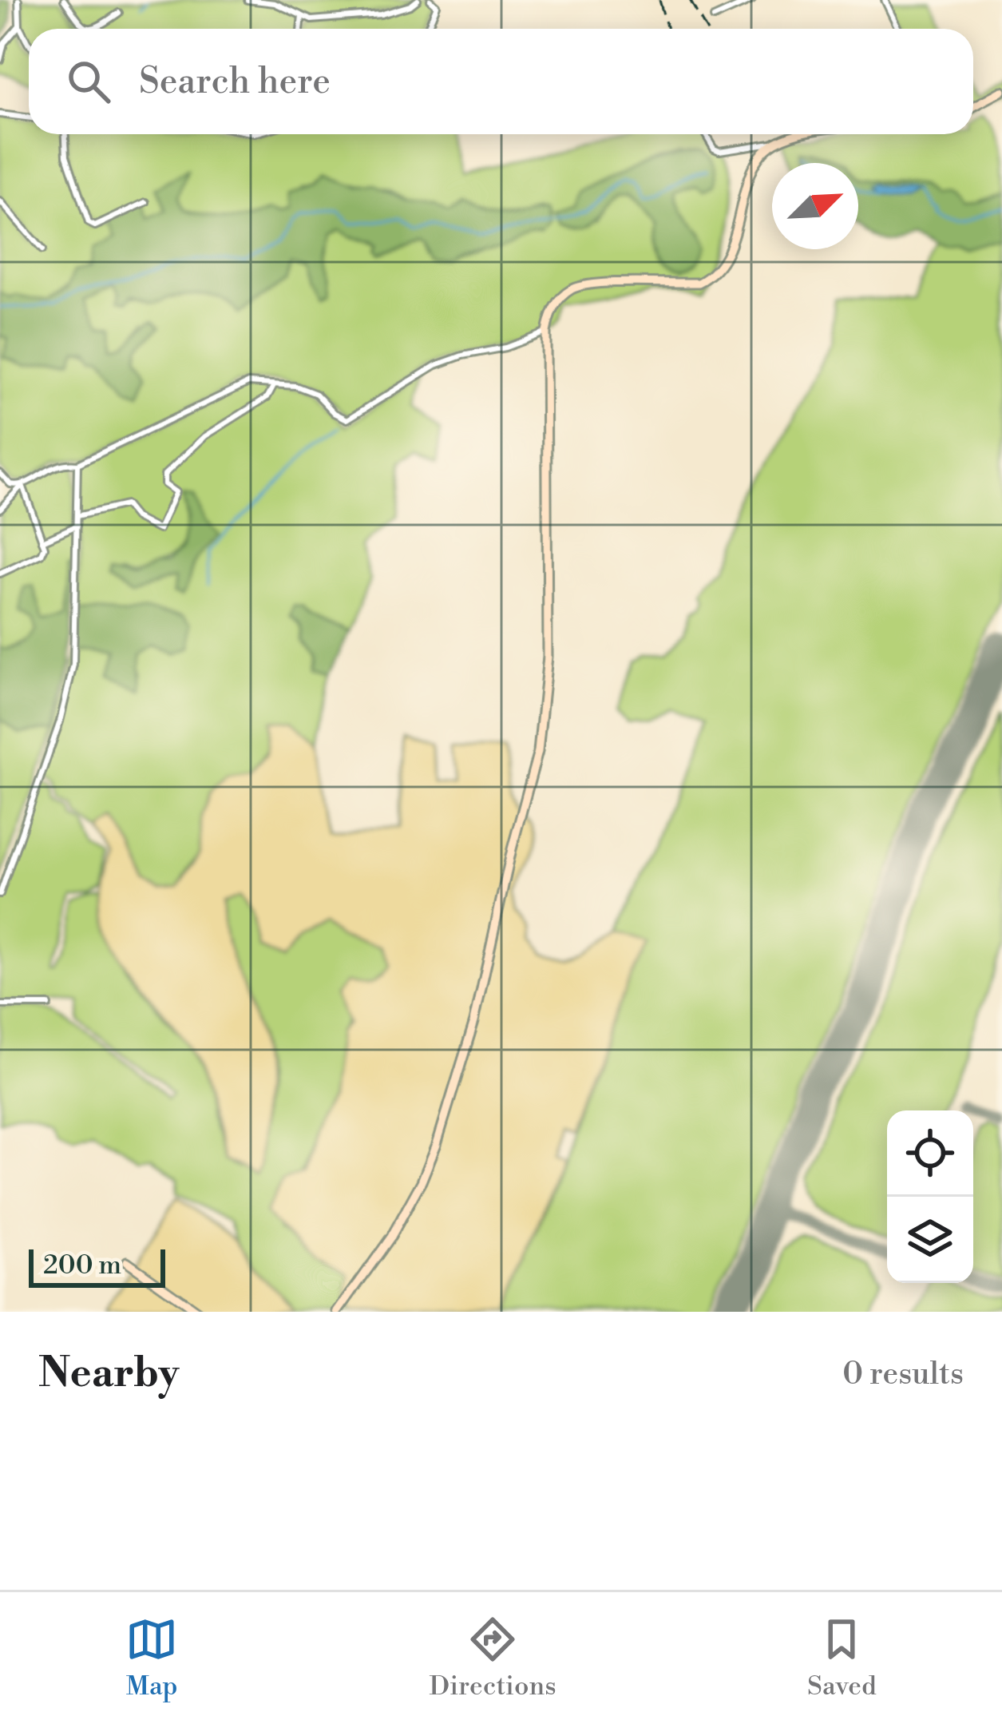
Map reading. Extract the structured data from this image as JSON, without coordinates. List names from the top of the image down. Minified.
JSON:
{"scale_bar":"200 m","north":"top right","page":{"search":"Search here","scale":"200 m","heading":["Nearby","0 results"],"nav":["Map","Directions","Saved"]}}
